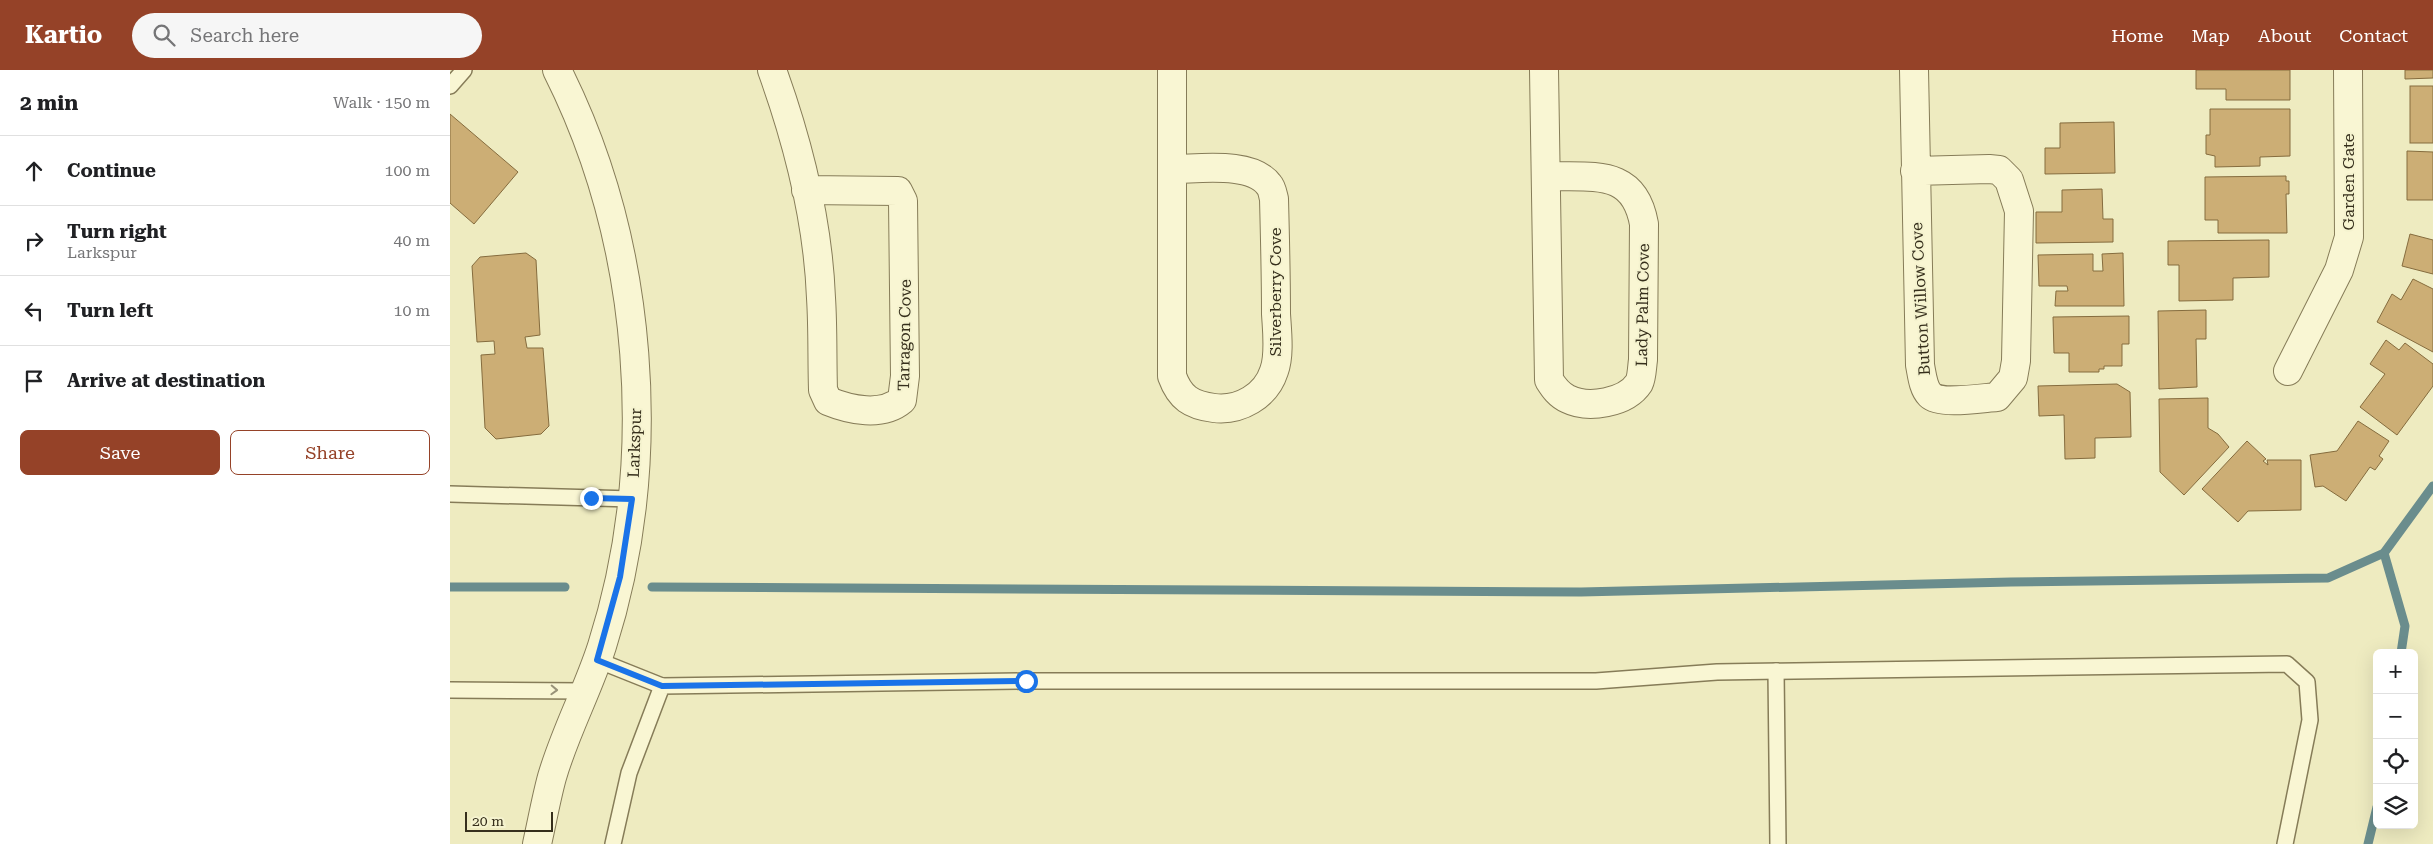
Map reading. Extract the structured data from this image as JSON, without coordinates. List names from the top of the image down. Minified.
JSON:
{"streets":{"street":["Garden Gate","Silverberry Cove","Button Willow Cove","Lady Palm Cove","Tarragon Cove","Larkspur"]},"scale_bar":"20 m","page":{"header":"Kartio","search":"Search here","nav":["Home","Map","About","Contact"],"heading":["2 min","Walk · 150 m"],"list":[["Continue","100 m"],["Turn right","Larkspur","40 m"],["Turn left","10 m"],"Arrive at destination"],"buttons":["Save","Share"],"map_buttons":["+","−"],"scale":"20 m"}}
